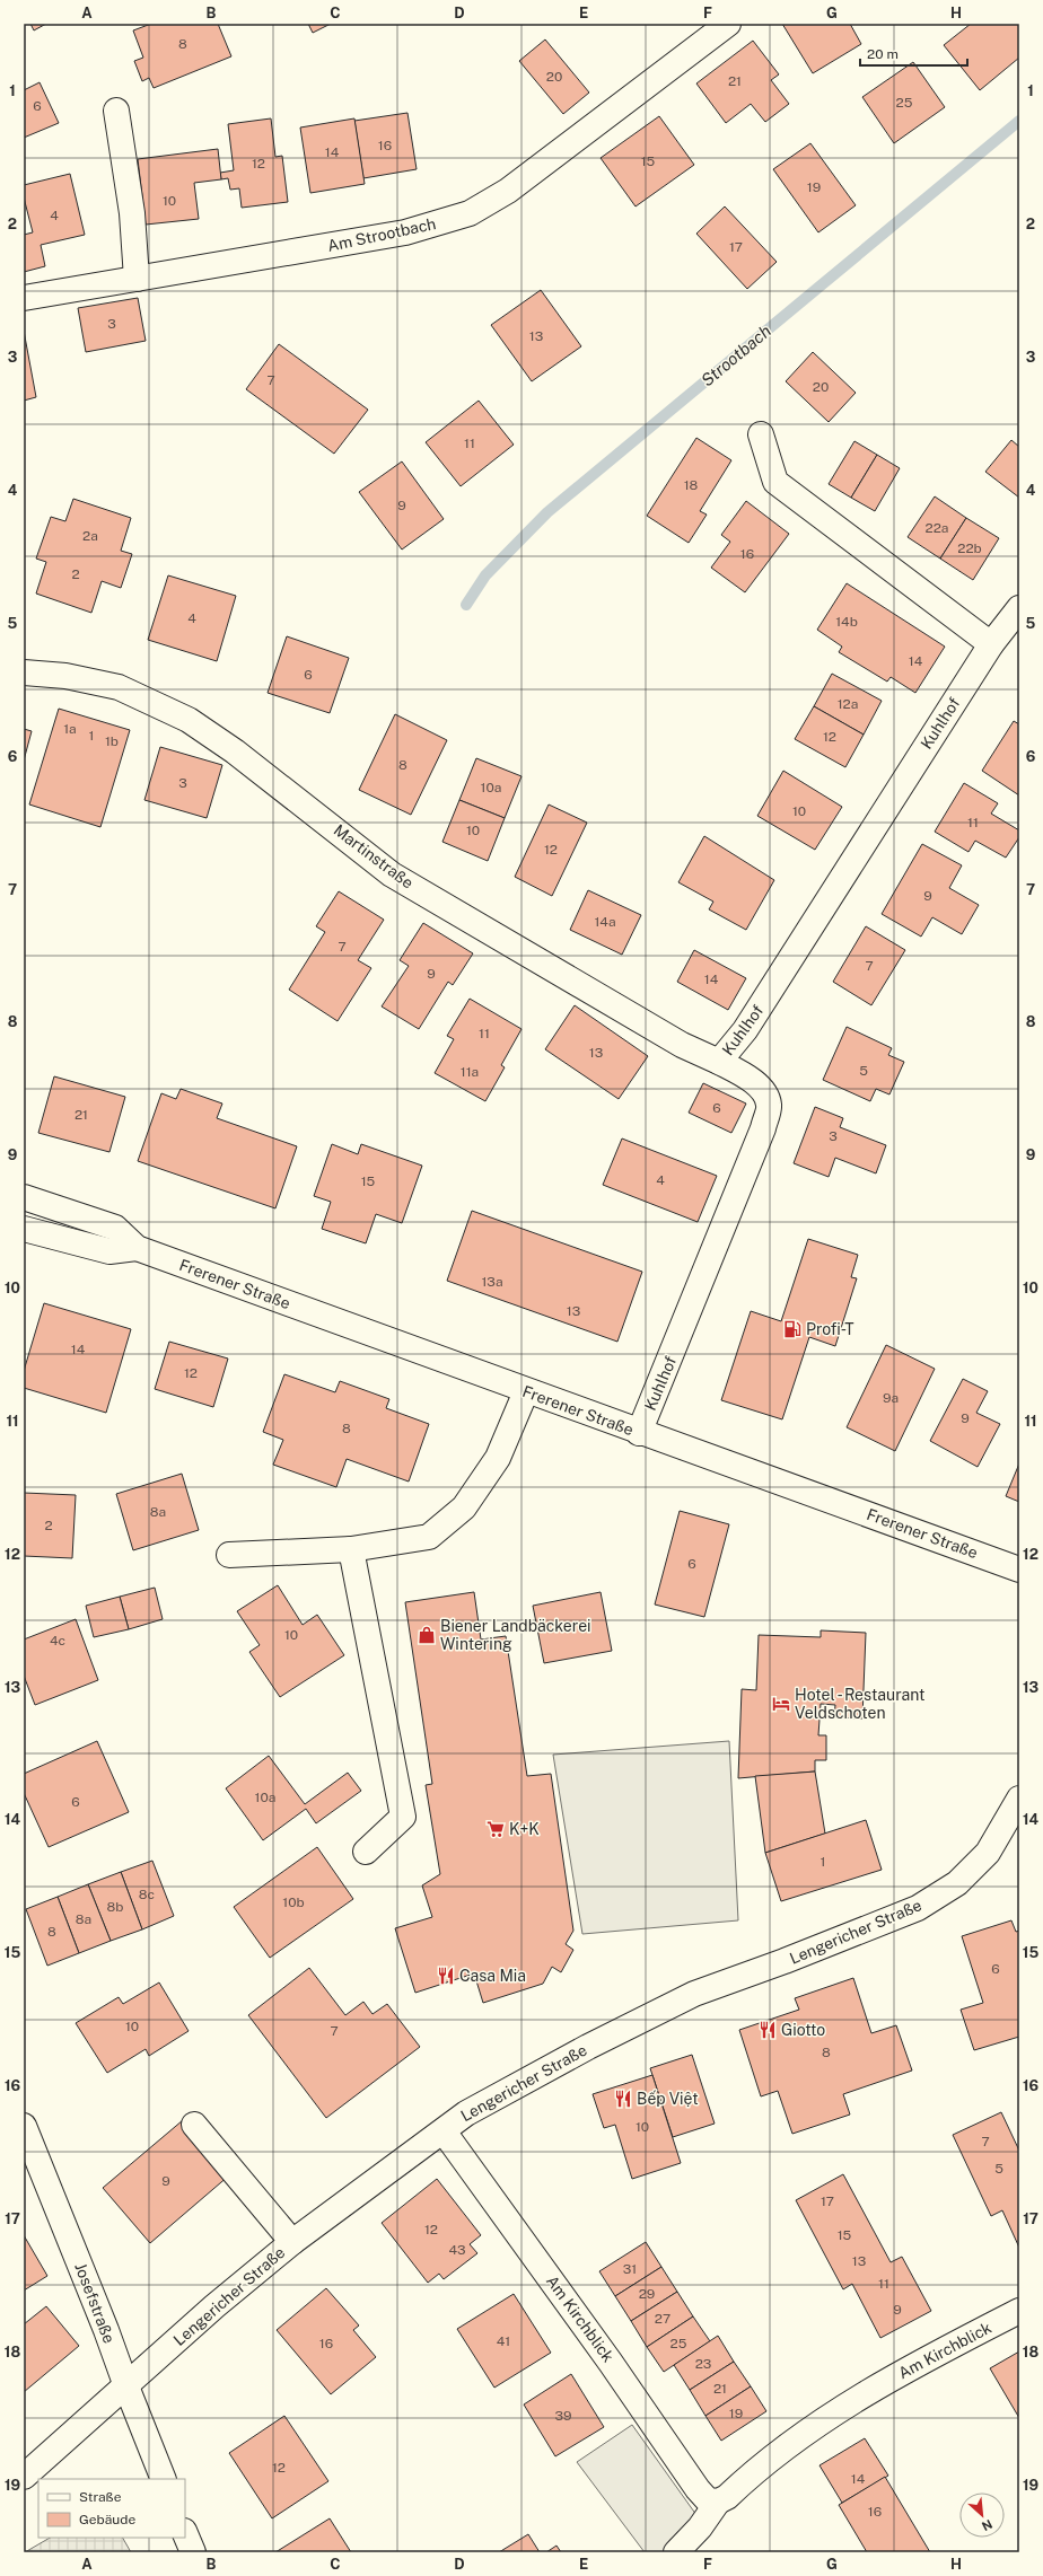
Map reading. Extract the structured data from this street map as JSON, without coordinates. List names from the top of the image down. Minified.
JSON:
{"streets":{"street":["Am Strootbach","Kuhlhof","Martinstraße","Frerener Straße","Lengericher Straße","Josefstraße","Am Kirchblick"]},"crossings":[["Kuhlhof","Martinstraße"],["Kuhlhof","Frerener Straße"],["Lengericher Straße","Josefstraße"],["Lengericher Straße","Am Kirchblick"]],"water":["Strootbach"],"places":{"fuel station":["Profi-T"],"shop":["Biener Landbäckerei Wintering"],"hotel":["Hotel - Restaurant Veldschoten"],"supermarket":["K+K"],"restaurant":["Casa Mia","Giotto","Bếp Việt"]},"house_numbers":["8","20","21","25","6","16","14","15","12","19","10","4","17","3","13","7","20","11","18","9","22a","2a","22b","16","2","4","14b","14","6","12a","1a","1","12","1b","8","3","10a","10","11","10","12","9","14a","7","7","9","14","11","13","5","11a","6","21","3","4","15","13a","13","14","12","9a","9","8","8a","2","6","10","4c","10a","6","1","8c","10b","8b","8a","8","6","10","7","8","10","7","5","9","17","12","15","43","13","31","11","29","9","27","41","16","25","23","21","19","39","12","14","16"],"legend":["Straße","Gebäude"],"scale_bar":"20 m","north":"bottom right","grid":{"columns":["A","B","C","D","E","F","G","H"],"rows":["1","2","3","4","5","6","7","8","9","10","11","12","13","14","15","16","17","18","19"]}}
